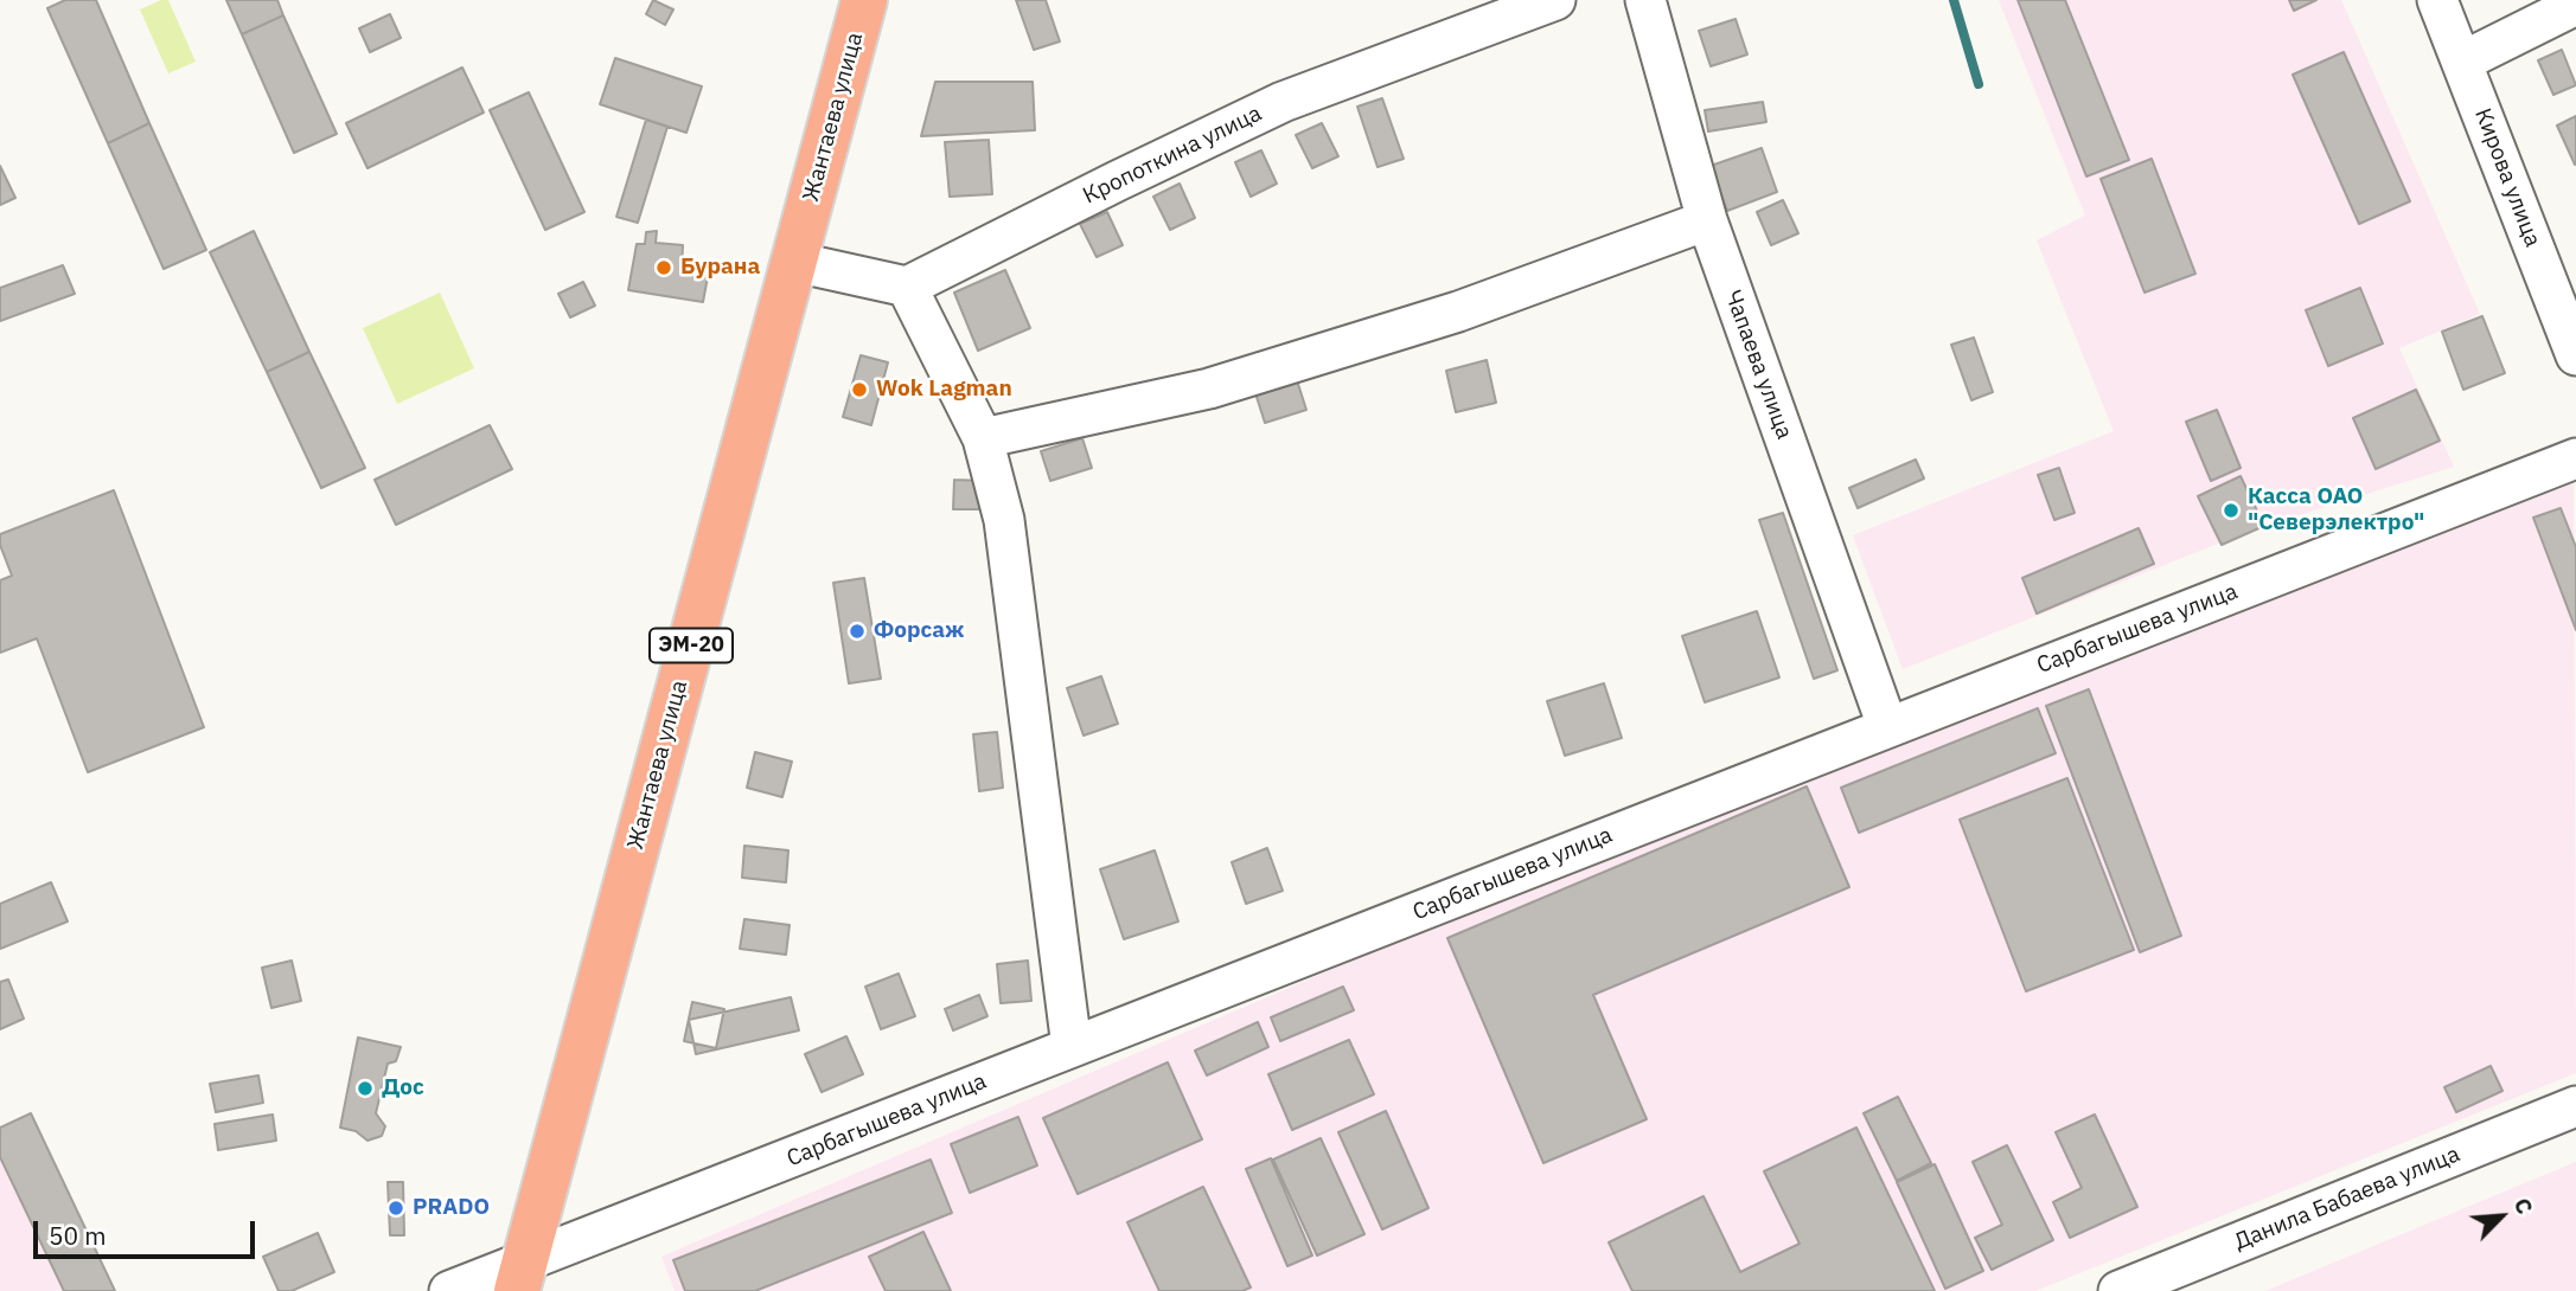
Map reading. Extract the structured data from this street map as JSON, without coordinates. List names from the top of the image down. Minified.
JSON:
{"streets":{"main road":["Жантаева улица","ЭМ-20"],"street":["Кропоткина улица","Кирова улица","Чапаева улица","Сарбагышева улица","Данила Бабаева улица"]},"crossings":[["Жантаева улица","Сарбагышева улица"],["Чапаева улица","Сарбагышева улица"]],"places":["Бурана","Wok Lagman","Касса ОАО \"Северэлектро\"","Форсаж","Дос","PRADO"],"scale_bar":"50 m","north":"top right"}
